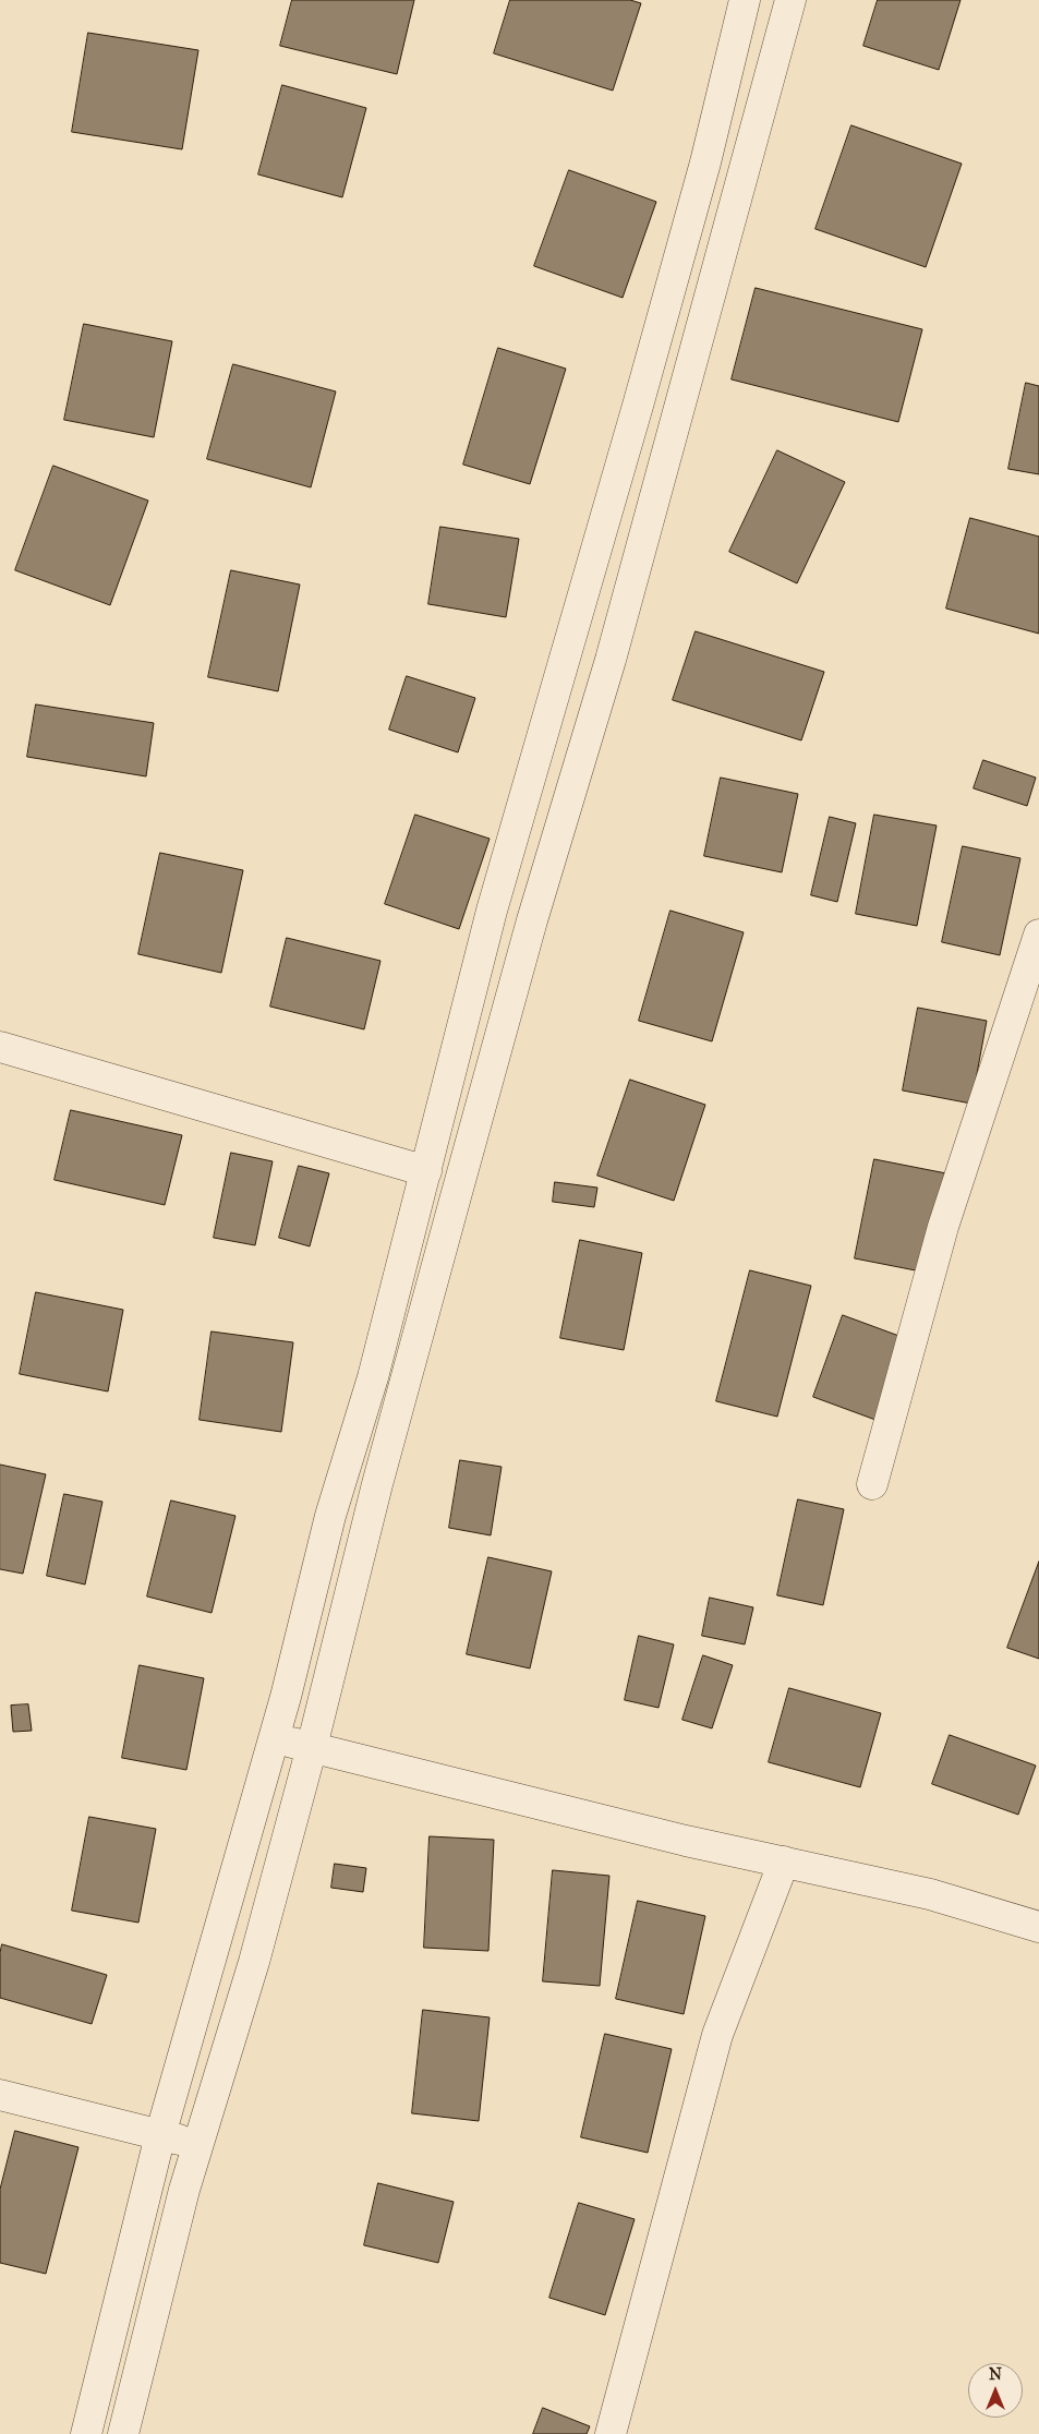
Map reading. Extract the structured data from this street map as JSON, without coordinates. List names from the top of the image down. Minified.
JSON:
{"north":"top"}
